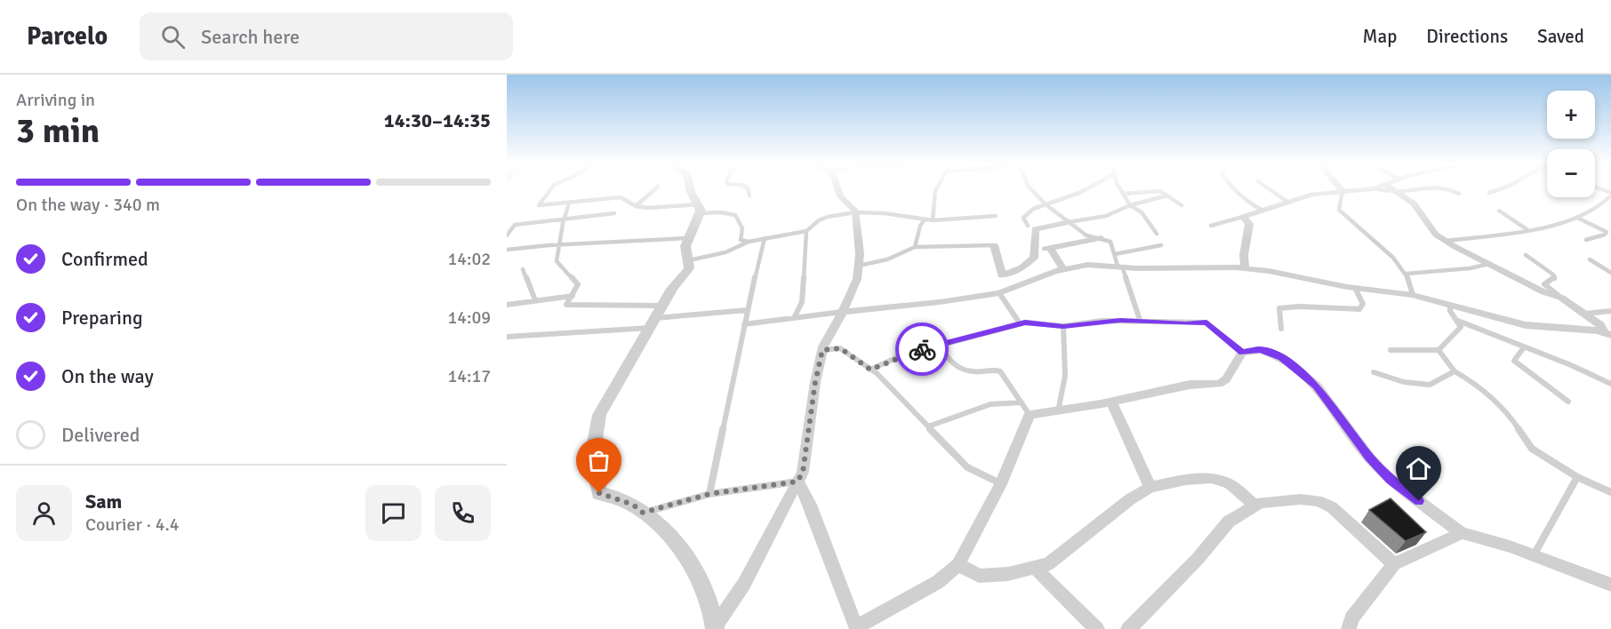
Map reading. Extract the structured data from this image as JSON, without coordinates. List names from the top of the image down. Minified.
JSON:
{"page":{"header":"Parcelo","search":"Search here","nav":["Map","Directions","Saved"],"heading":["3 min","Arriving in","14:30–14:35"],"panel":["Sam","Courier · 4.4"],"map_buttons":["+","−"],"bar":"On the way · 340 m","list":[["Confirmed","14:02"],["Preparing","14:09"],["On the way","14:17"],"Delivered"]}}
